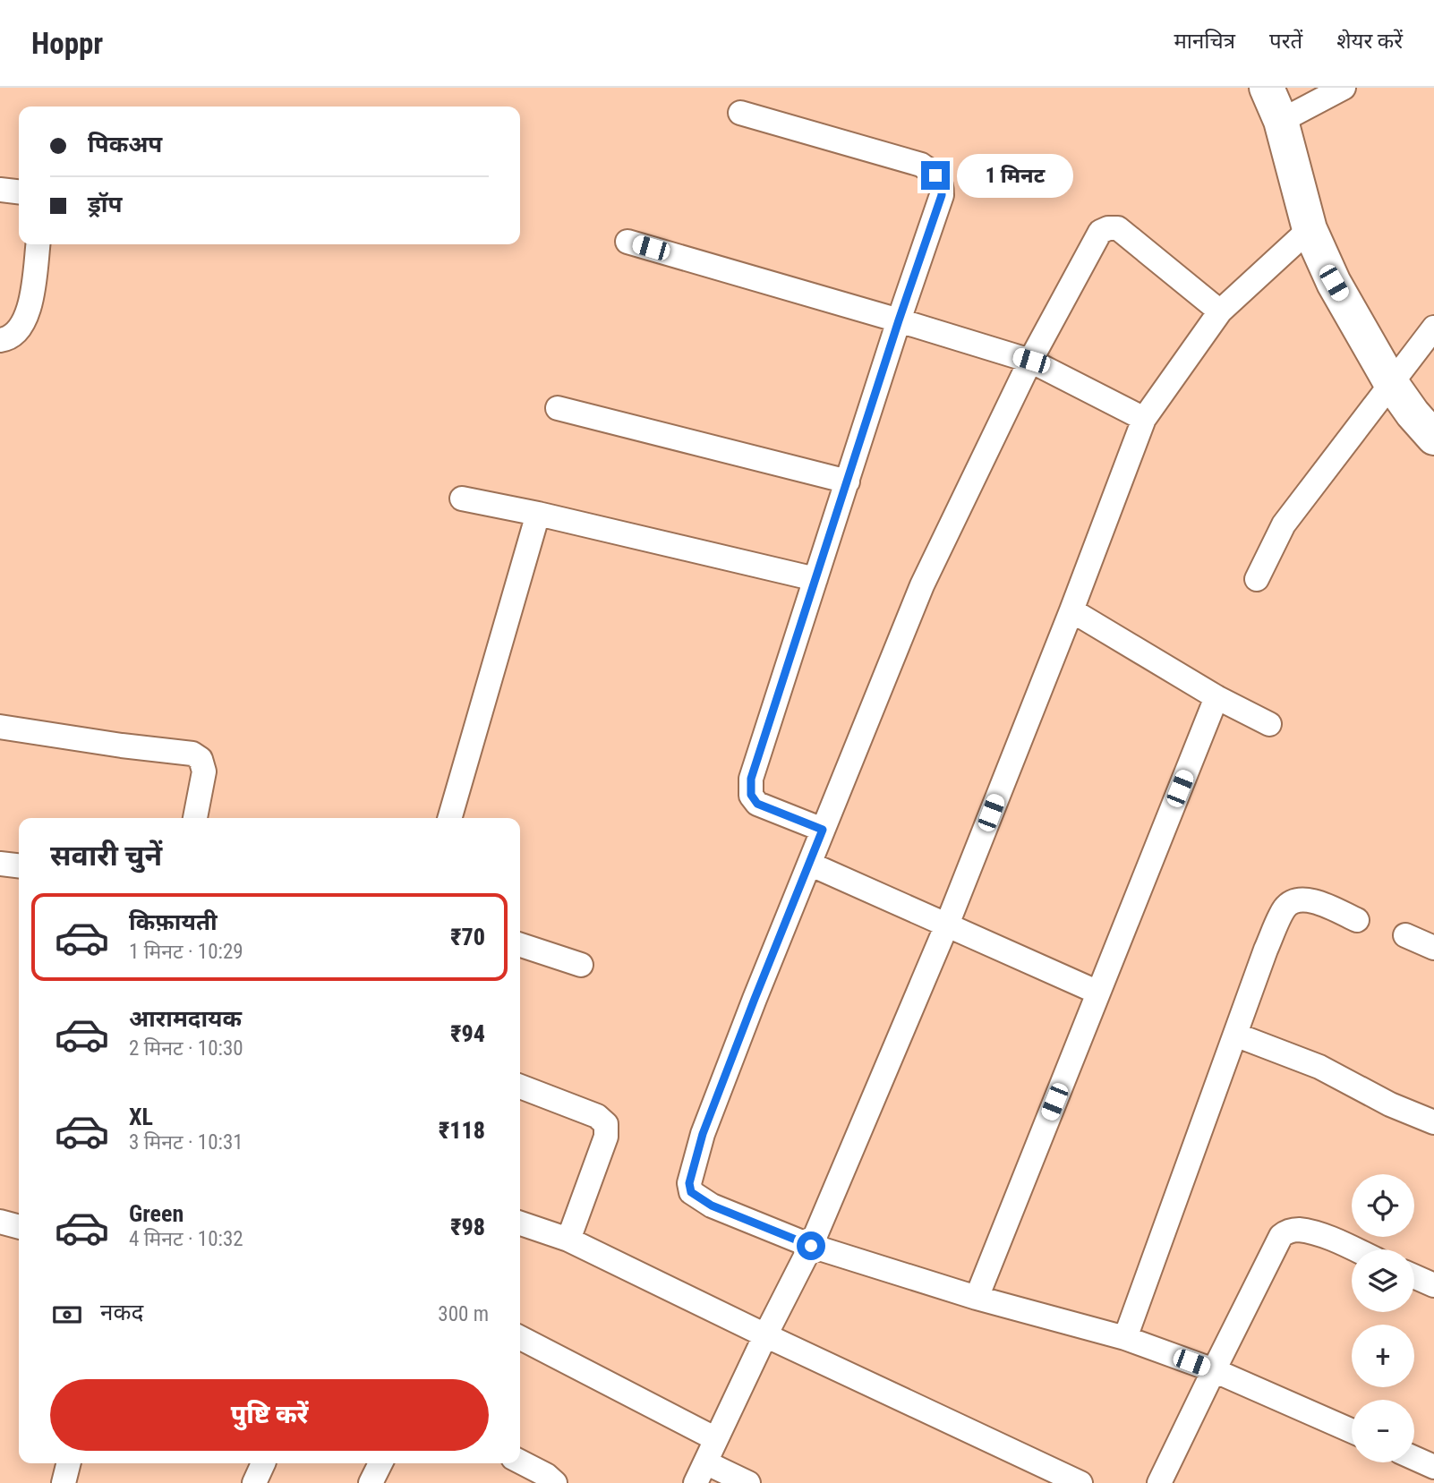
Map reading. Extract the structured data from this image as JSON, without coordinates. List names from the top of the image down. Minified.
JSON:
{"page":{"header":"Hoppr","nav":["मानचित्र","परतें","शेयर करें"],"banner":["पिकअप","ड्रॉप"],"bubble":"1 मिनट","heading":"सवारी चुनें","list":[{"name":"किफ़ायती","note":"1 मिनट · 10:29","value":"₹70"},{"name":"आरामदायक","note":"2 मिनट · 10:30","value":"₹94"},{"name":"XL","note":"3 मिनट · 10:31","value":"₹118"},{"name":"Green","note":"4 मिनट · 10:32","value":"₹98"}],"map_buttons":["+","−"],"pay":["नकद","300 m"],"buttons":"पुष्टि करें"}}
